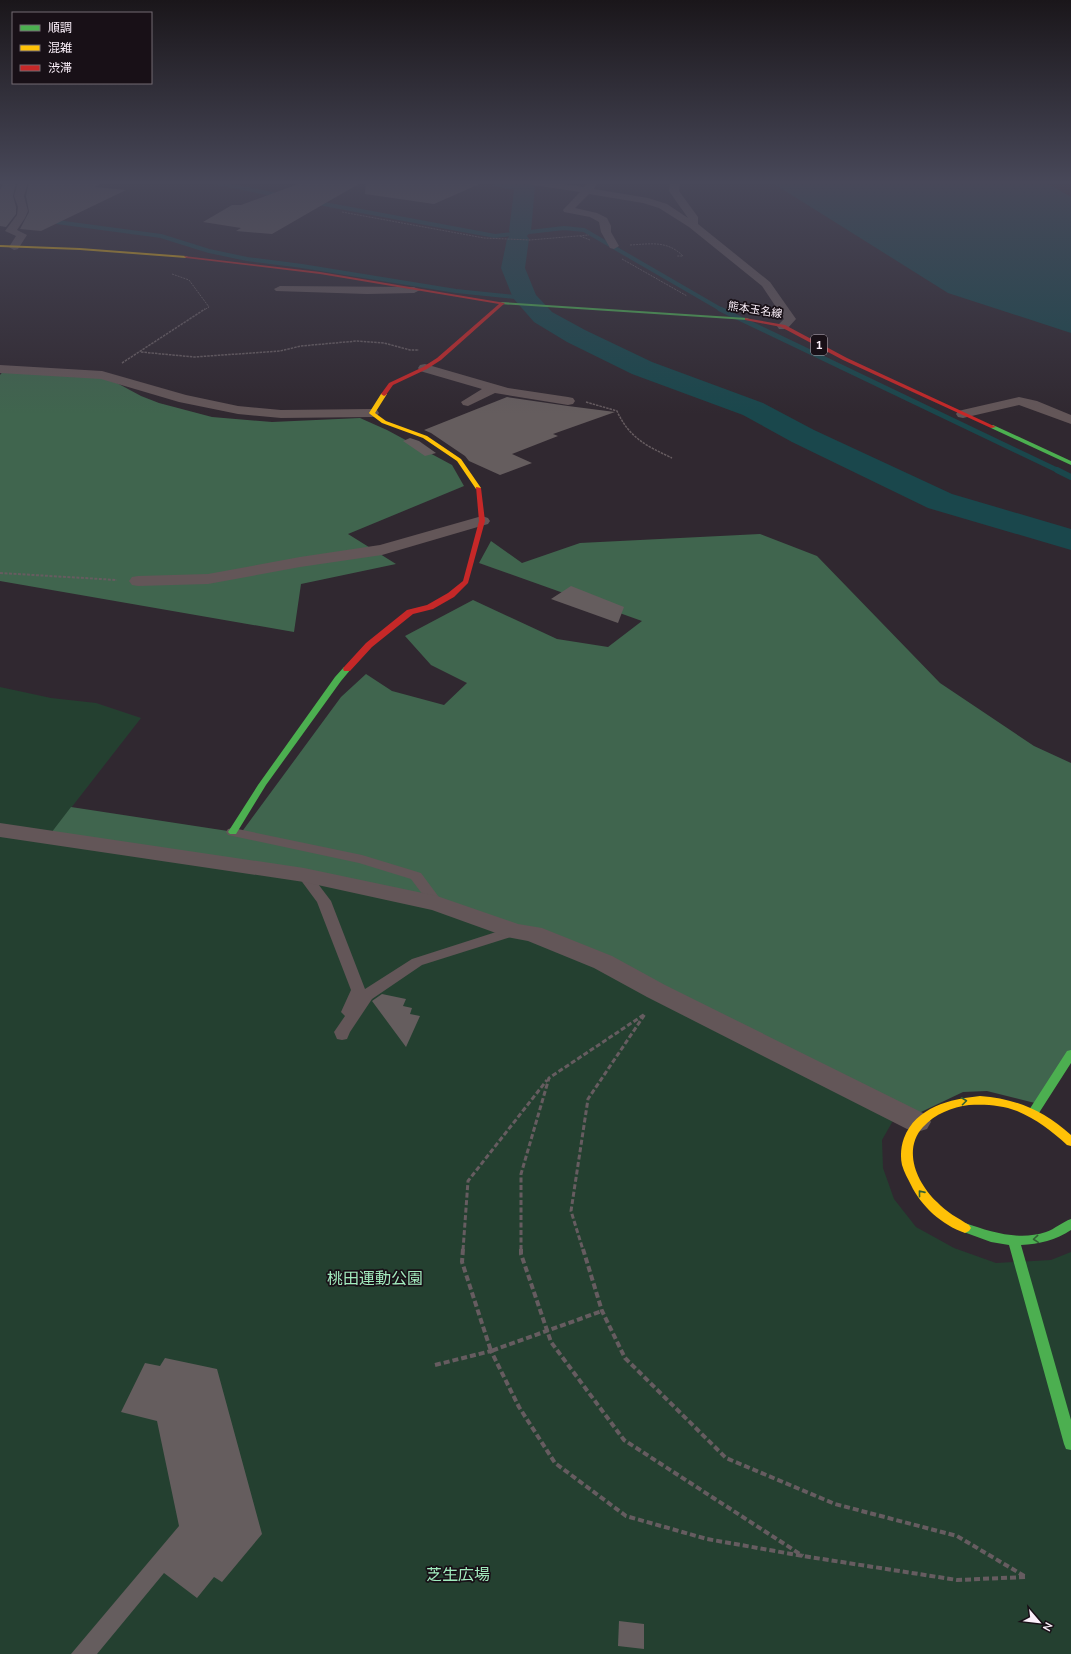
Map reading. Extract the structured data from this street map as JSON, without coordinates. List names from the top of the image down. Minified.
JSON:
{"streets":{"street":["熊本玉名線","1"]},"parks":["桃田運動公園","芝生広場"],"legend":["順調","混雑","渋滞"],"north":"bottom right"}
